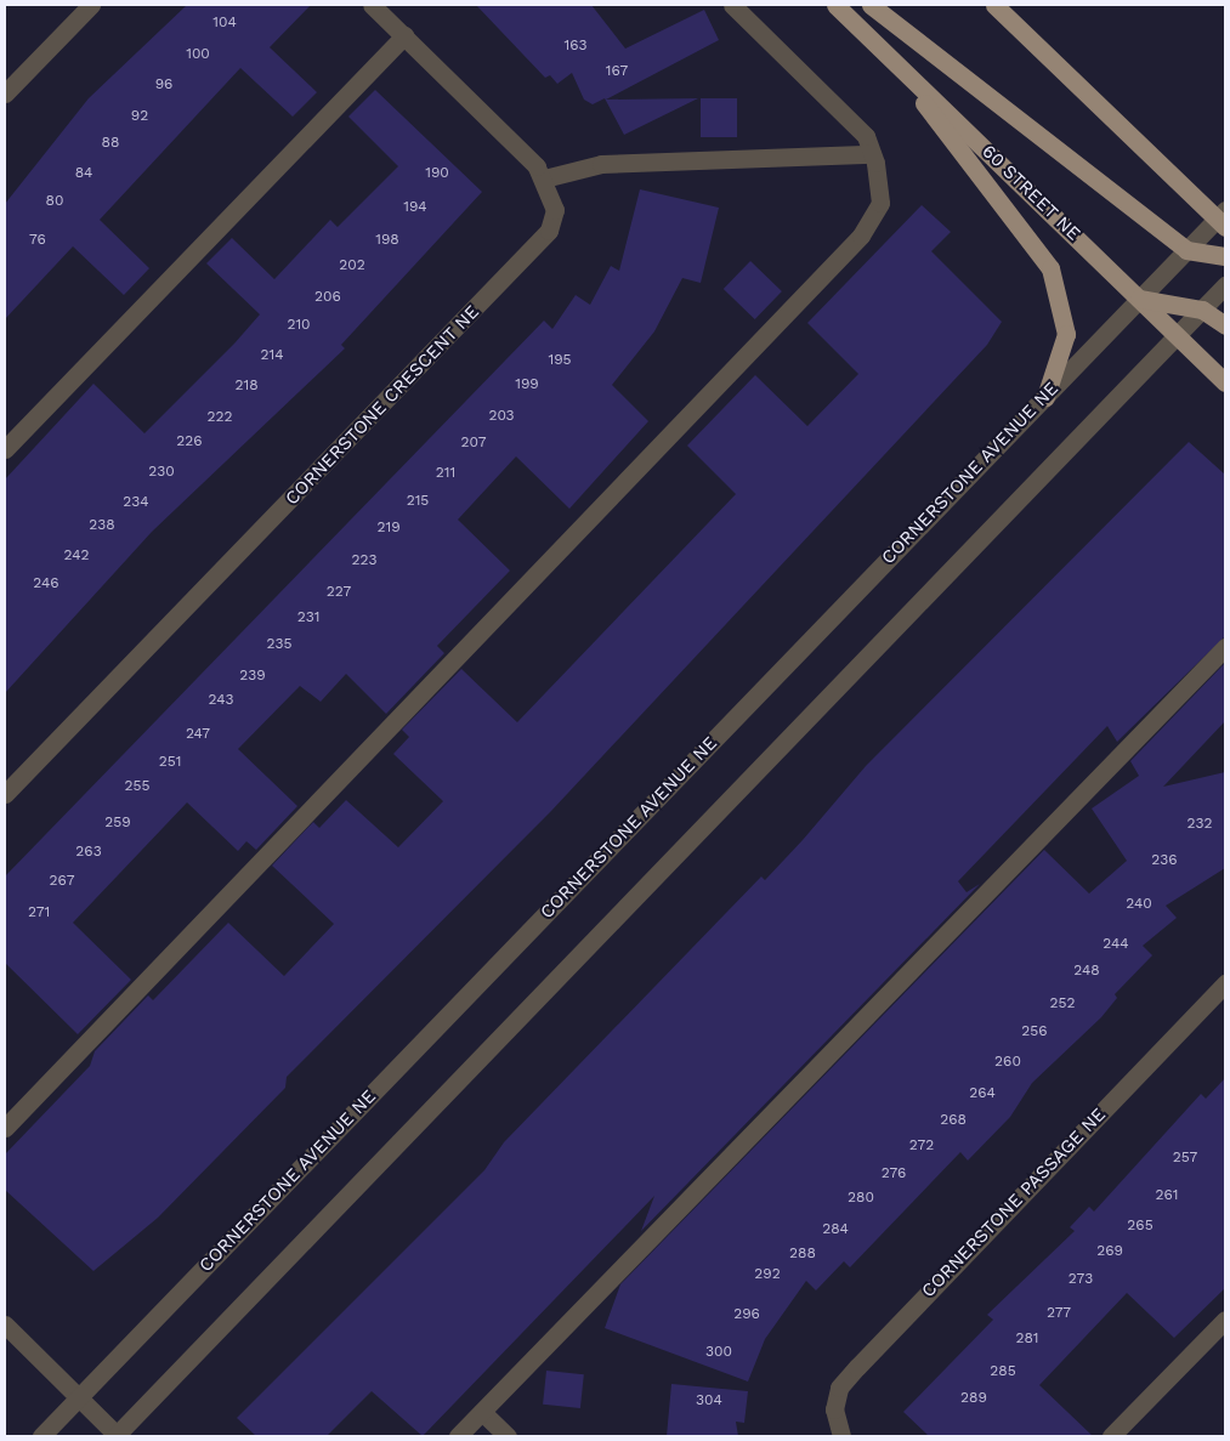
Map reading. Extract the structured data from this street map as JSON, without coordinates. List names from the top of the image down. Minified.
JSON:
{"streets":{"main road":["60 STREET NE"],"street":["CORNERSTONE CRESCENT NE","CORNERSTONE AVENUE NE","CORNERSTONE PASSAGE NE"]},"crossings":[["60 STREET NE","CORNERSTONE AVENUE NE"]],"house_numbers":["104","163","100","167","96","92","88","84","190","80","194","76","198","202","206","210","214","195","199","218","203","222","226","207","230","211","215","234","238","219","242","223","246","227","231","235","239","243","247","251","255","259","232","263","236","267","240","271","244","248","252","256","260","264","268","272","257","276","261","280","265","284","269","288","292","273","277","296","281","300","285","289","304"]}
